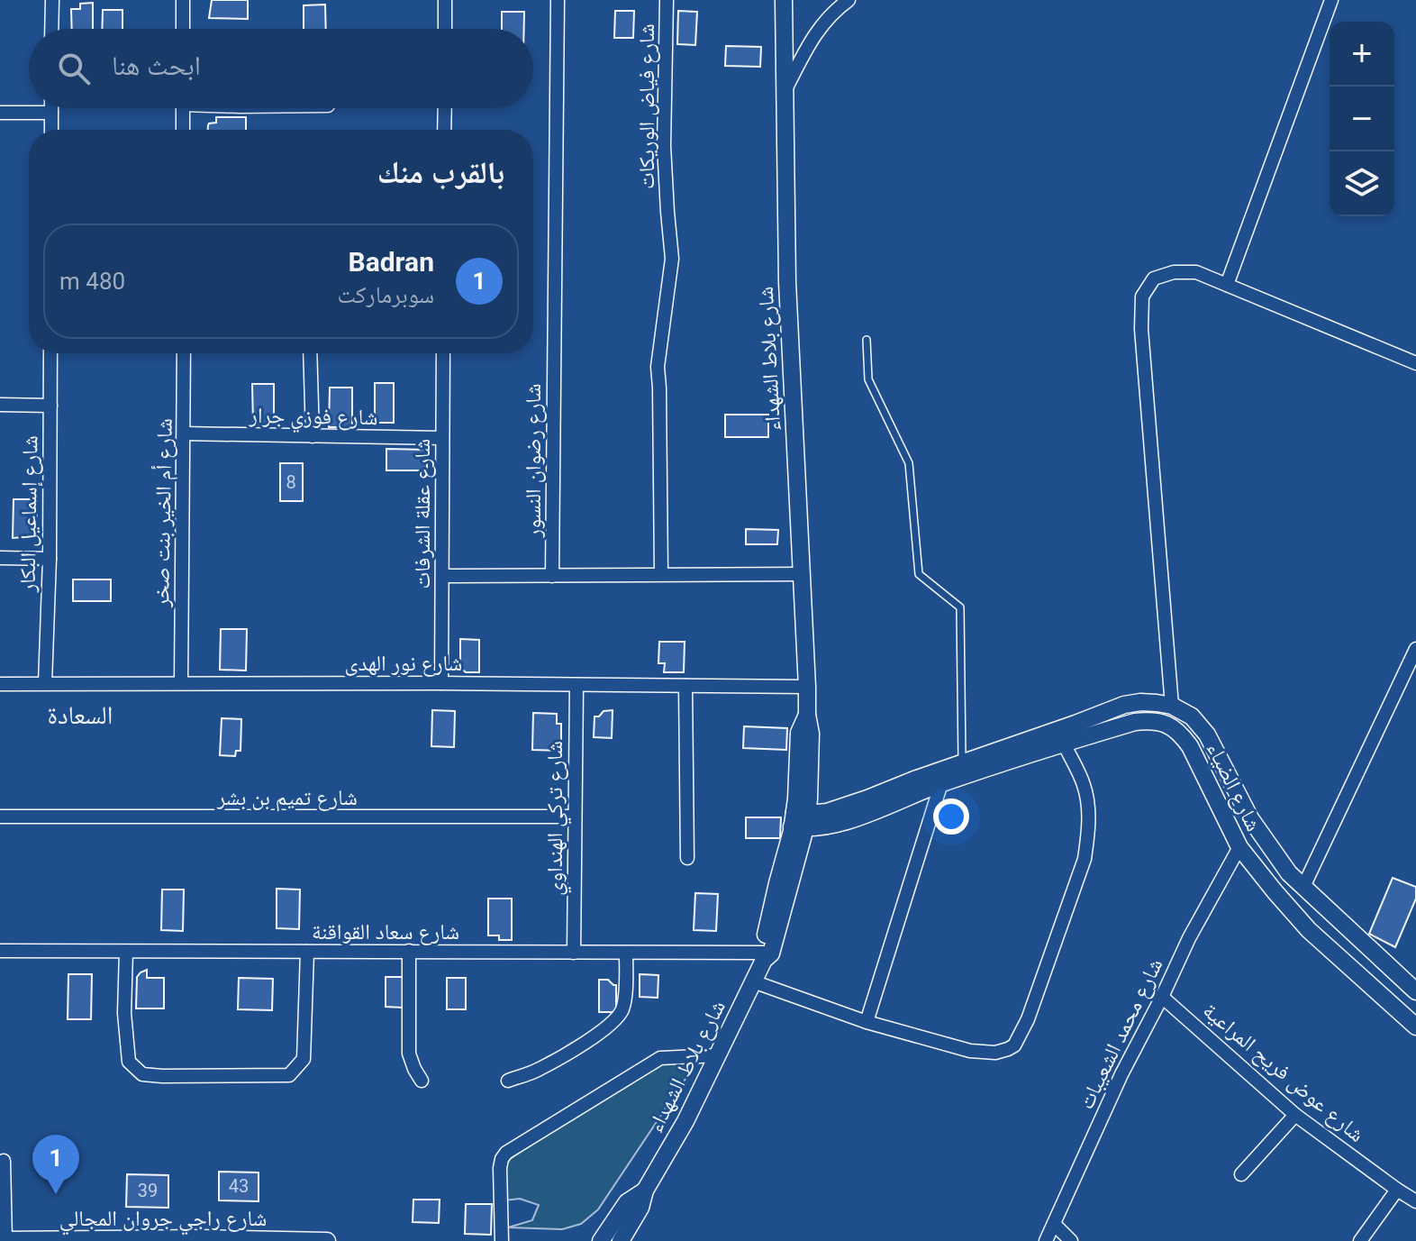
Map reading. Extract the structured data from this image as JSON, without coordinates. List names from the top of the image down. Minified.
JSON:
{"streets":{"street":["شارع فياض الوريكات","شارع بلاط الشهداء","شارع فوزي جرار","شارع رضوان النسور","شارع أم الخير بنت صخر","شارع إسماعيل البكار","شارع عقلة الشرفات","شارع نور الهدى","شارع الضياء","شارع تميم بن بشر","شارع تركي الهنداوي","شارع سعاد القواقنة","شارع محمد الشعيبات","شارع عوض فريح المراعية","شارع راجي جروان المجالي"]},"crossings":[["شارع بلاط الشهداء","شارع نور الهدى"],["شارع بلاط الشهداء","شارع الضياء"],["شارع بلاط الشهداء","شارع سعاد القواقنة"],["شارع فوزي جرار","شارع أم الخير بنت صخر"],["شارع فوزي جرار","شارع عقلة الشرفات"],["شارع أم الخير بنت صخر","شارع نور الهدى"],["شارع إسماعيل البكار","شارع نور الهدى"],["شارع عقلة الشرفات","شارع نور الهدى"],["شارع نور الهدى","شارع تركي الهنداوي"],["شارع الضياء","شارع محمد الشعيبات"],["شارع تميم بن بشر","شارع تركي الهنداوي"],["شارع تركي الهنداوي","شارع سعاد القواقنة"],["شارع محمد الشعيبات","شارع عوض فريح المراعية"]],"districts":["السعادة"],"house_numbers":["8","43","39"],"page":{"map_buttons":["+","−"],"search":"ابحث هنا","heading":"بالقرب منك","list":[{"mark":"1","name":"Badran","note":"سوبرماركت","value":"480 m"}],"pins":"1"}}
